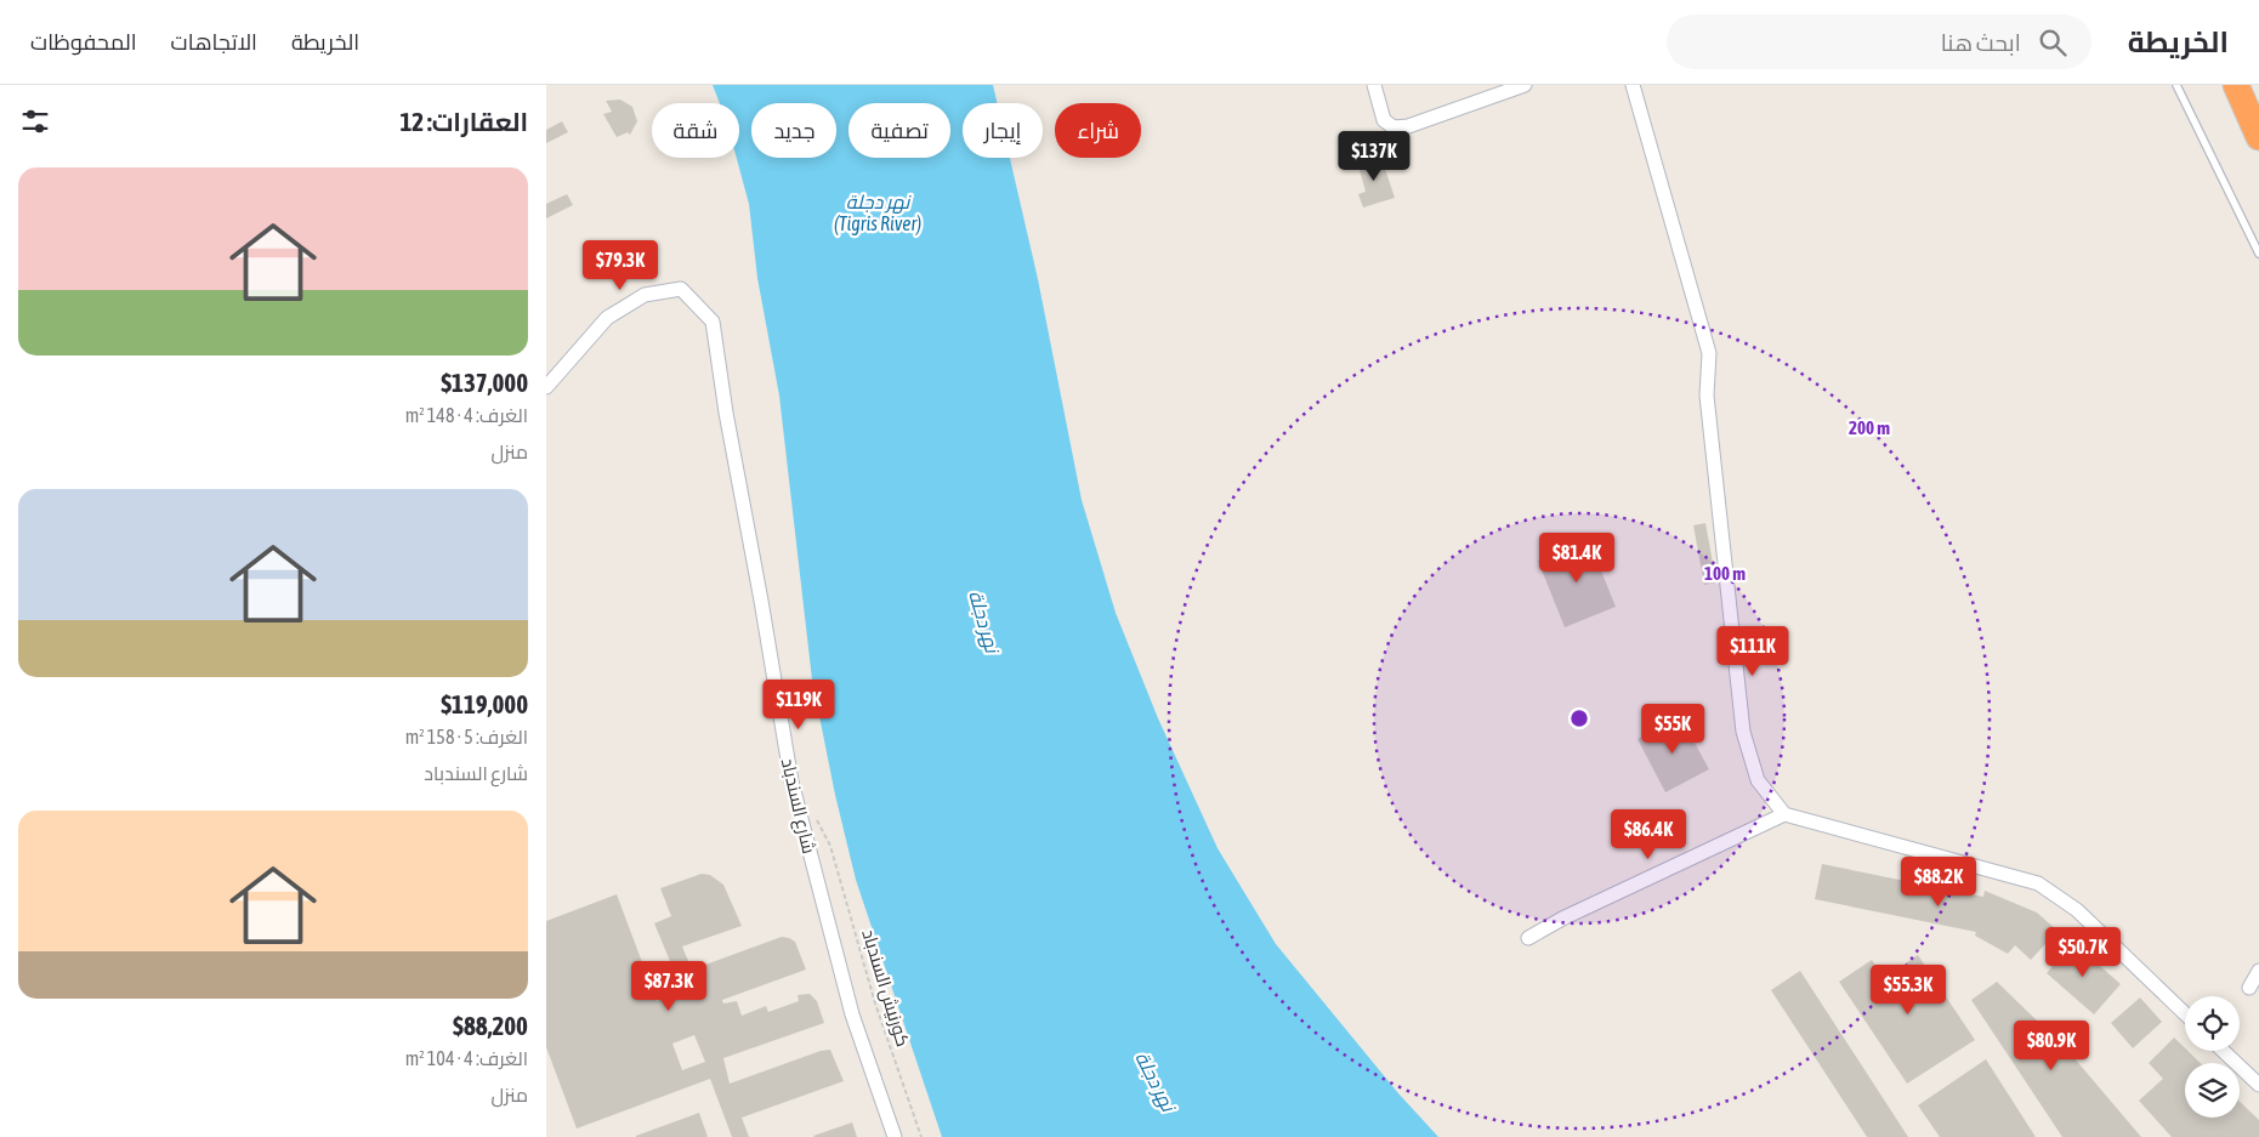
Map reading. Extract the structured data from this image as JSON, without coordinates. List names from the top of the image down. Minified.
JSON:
{"streets":{"street":["شارع السندباد"],"path":["كورنيش السندباد"]},"water":["نهر دجلة (Tigris River)","نهر دجلة"],"page":{"header":"الخريطة","search":"ابحث هنا","nav":["الخريطة","الاتجاهات","المحفوظات"],"heading":"العقارات: 12","chip":["شراء","إيجار","تصفية","جديد","شقة"],"price":["$137K","$79.3K","$81.4K","$111K","$119K","$55K","$86.4K","$88.2K","$50.7K","$87.3K","$55.3K","$80.9K"],"list":[{"name":"$137,000","note":"الغرف: 4 · 148 m² · منزل"},{"name":"$119,000","note":"الغرف: 5 · 158 m² · شارع السندباد"},{"name":"$88,200","note":"الغرف: 4 · 104 m² · منزل"}]},"rings":["200 m","100 m"]}
